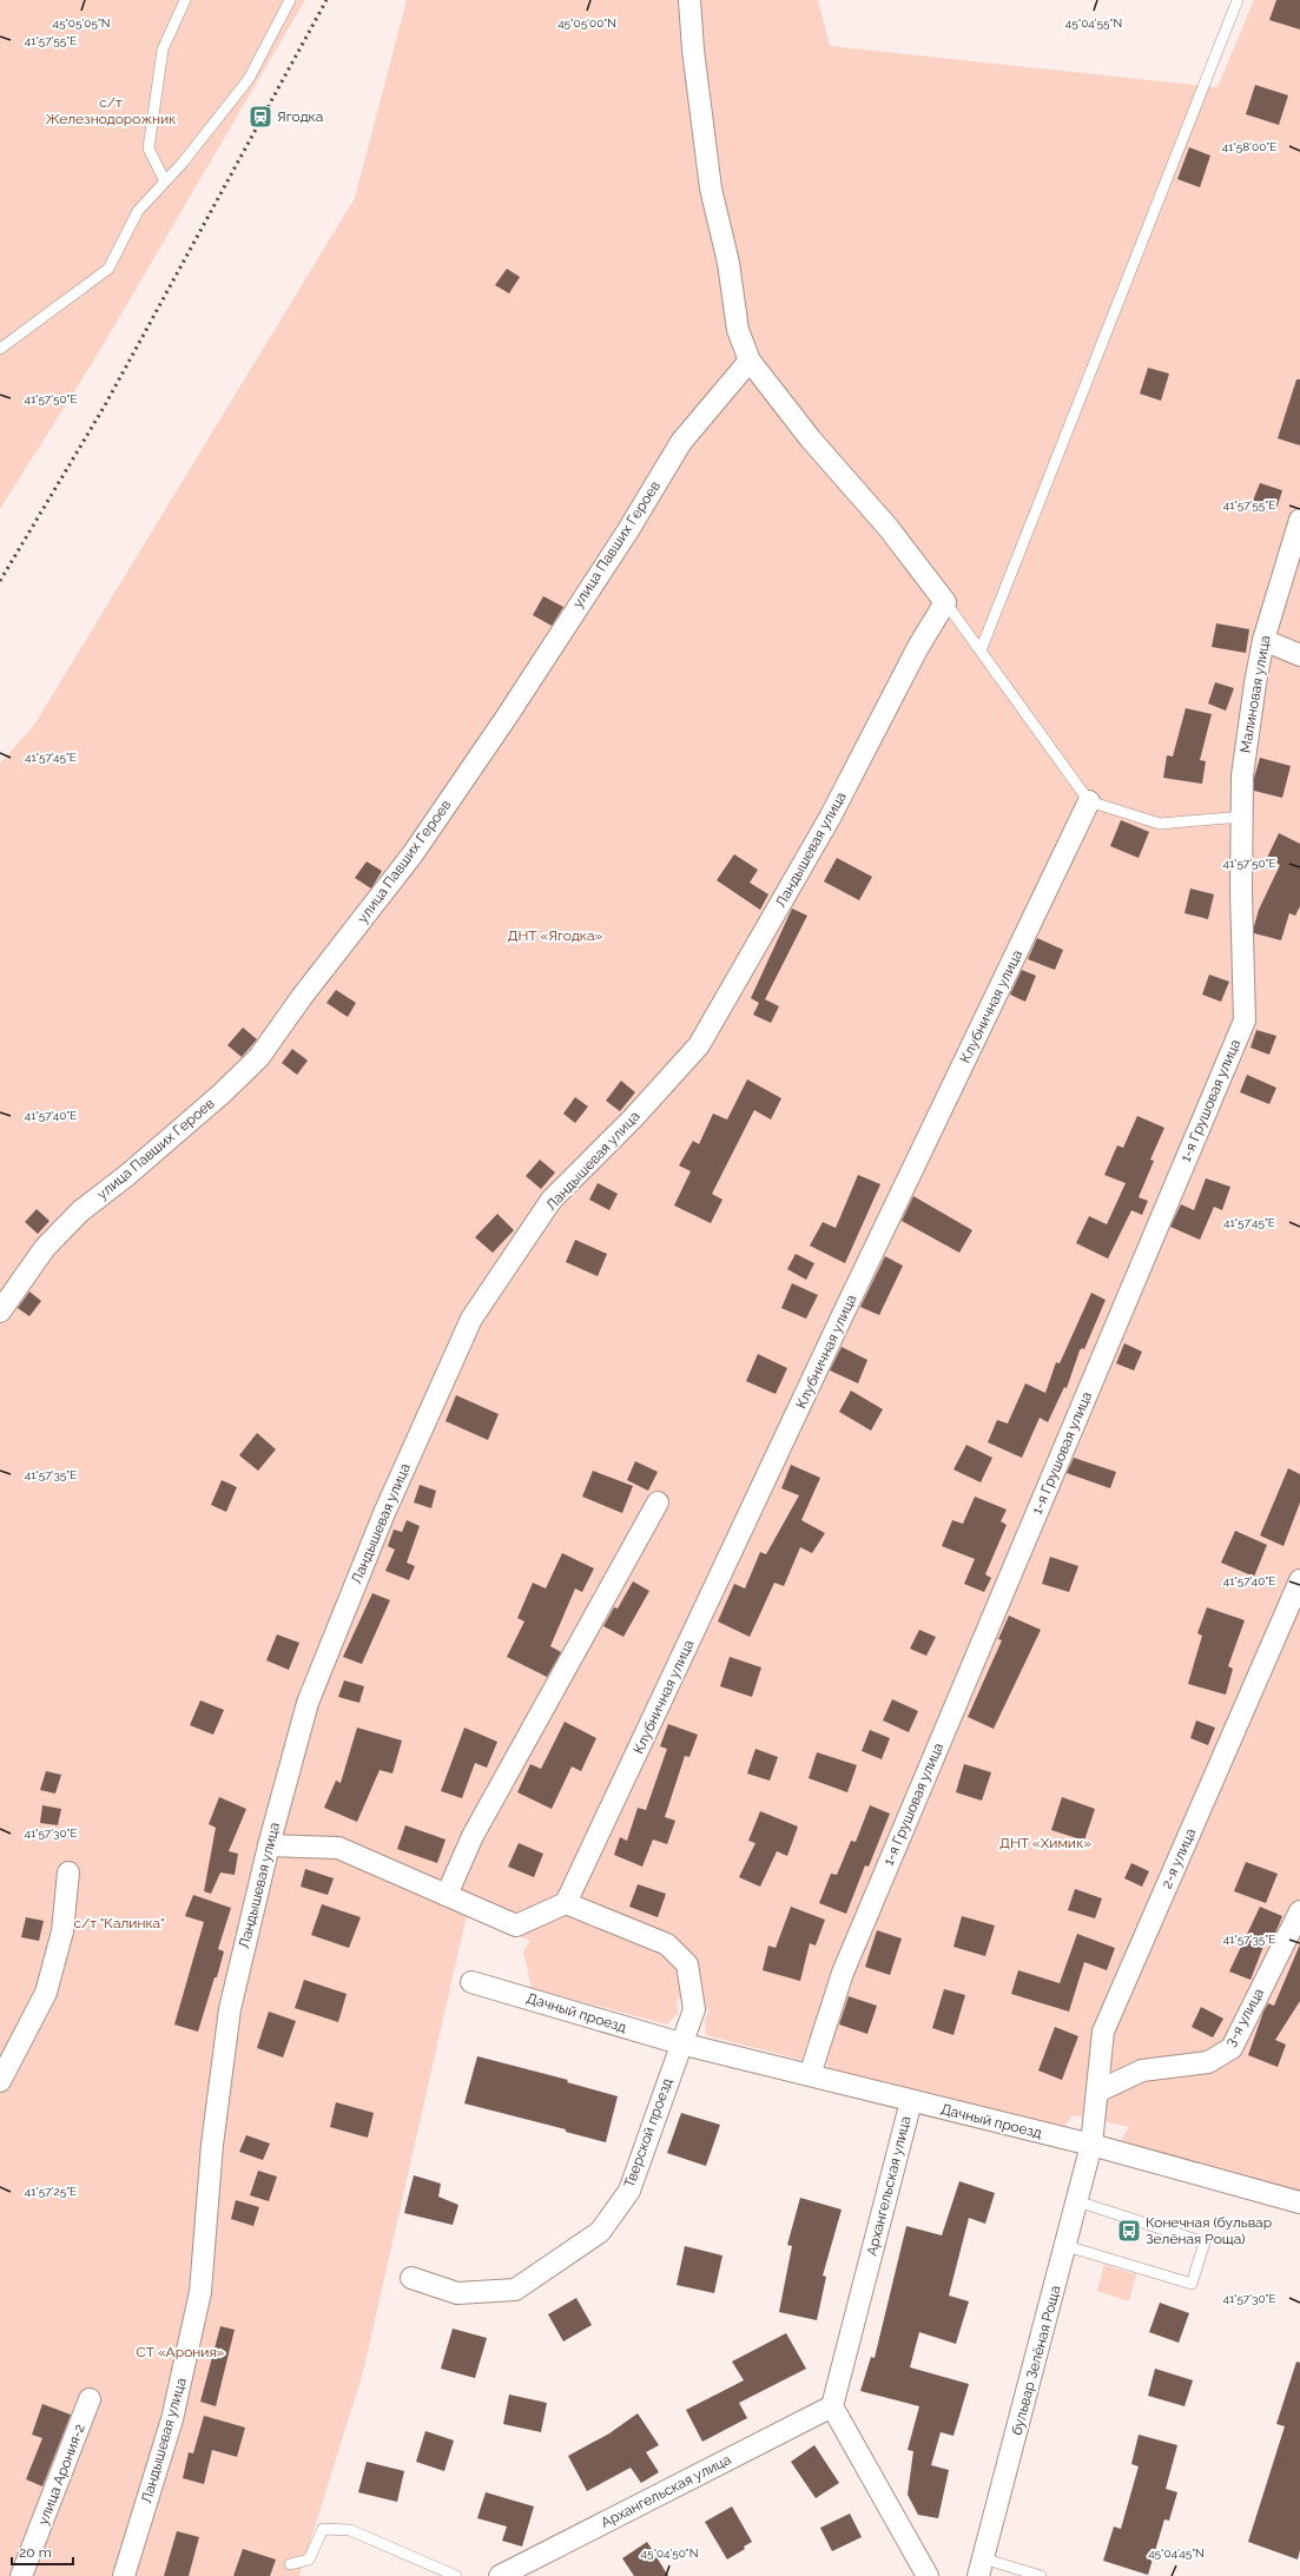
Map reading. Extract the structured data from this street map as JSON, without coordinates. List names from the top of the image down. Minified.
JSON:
{"streets":{"street":["улица Павших Героев","Малиновая улица","Ландышевая улица","Клубничная улица","1-я Грушовая улица","2-я улица","Дачный проезд","3-я улица","Тверской проезд","Архангельская улица","бульвар Зелёная Роща","улица Арония-2"]},"crossings":[["Малиновая улица","1-я Грушовая улица"],["1-я Грушовая улица","Дачный проезд"],["2-я улица","Дачный проезд"],["2-я улица","3-я улица"],["2-я улица","бульвар Зелёная Роща"],["Дачный проезд","Тверской проезд"],["Дачный проезд","Архангельская улица"],["Дачный проезд","бульвар Зелёная Роща"]],"parks":["с/т Железнодорожник","ДНТ «Ягодка»","ДНТ «Химик»","с/т \"Калинка\"","СТ «Арония»"],"places":{"station":["Ягодка"],"bus stop":["Конечная (бульвар Зелёная Роща)"]},"scale_bar":"20 m","coordinates":["45°05'05\"N","45°04'55\"N","45°05'00\"N","41°57'55\"E","41°58'00\"E","41°57'50\"E","41°57'45\"E","41°57'40\"E","41°57'35\"E","41°57'30\"E","41°57'25\"E","45°04'50\"N","45°04'45\"N"]}
